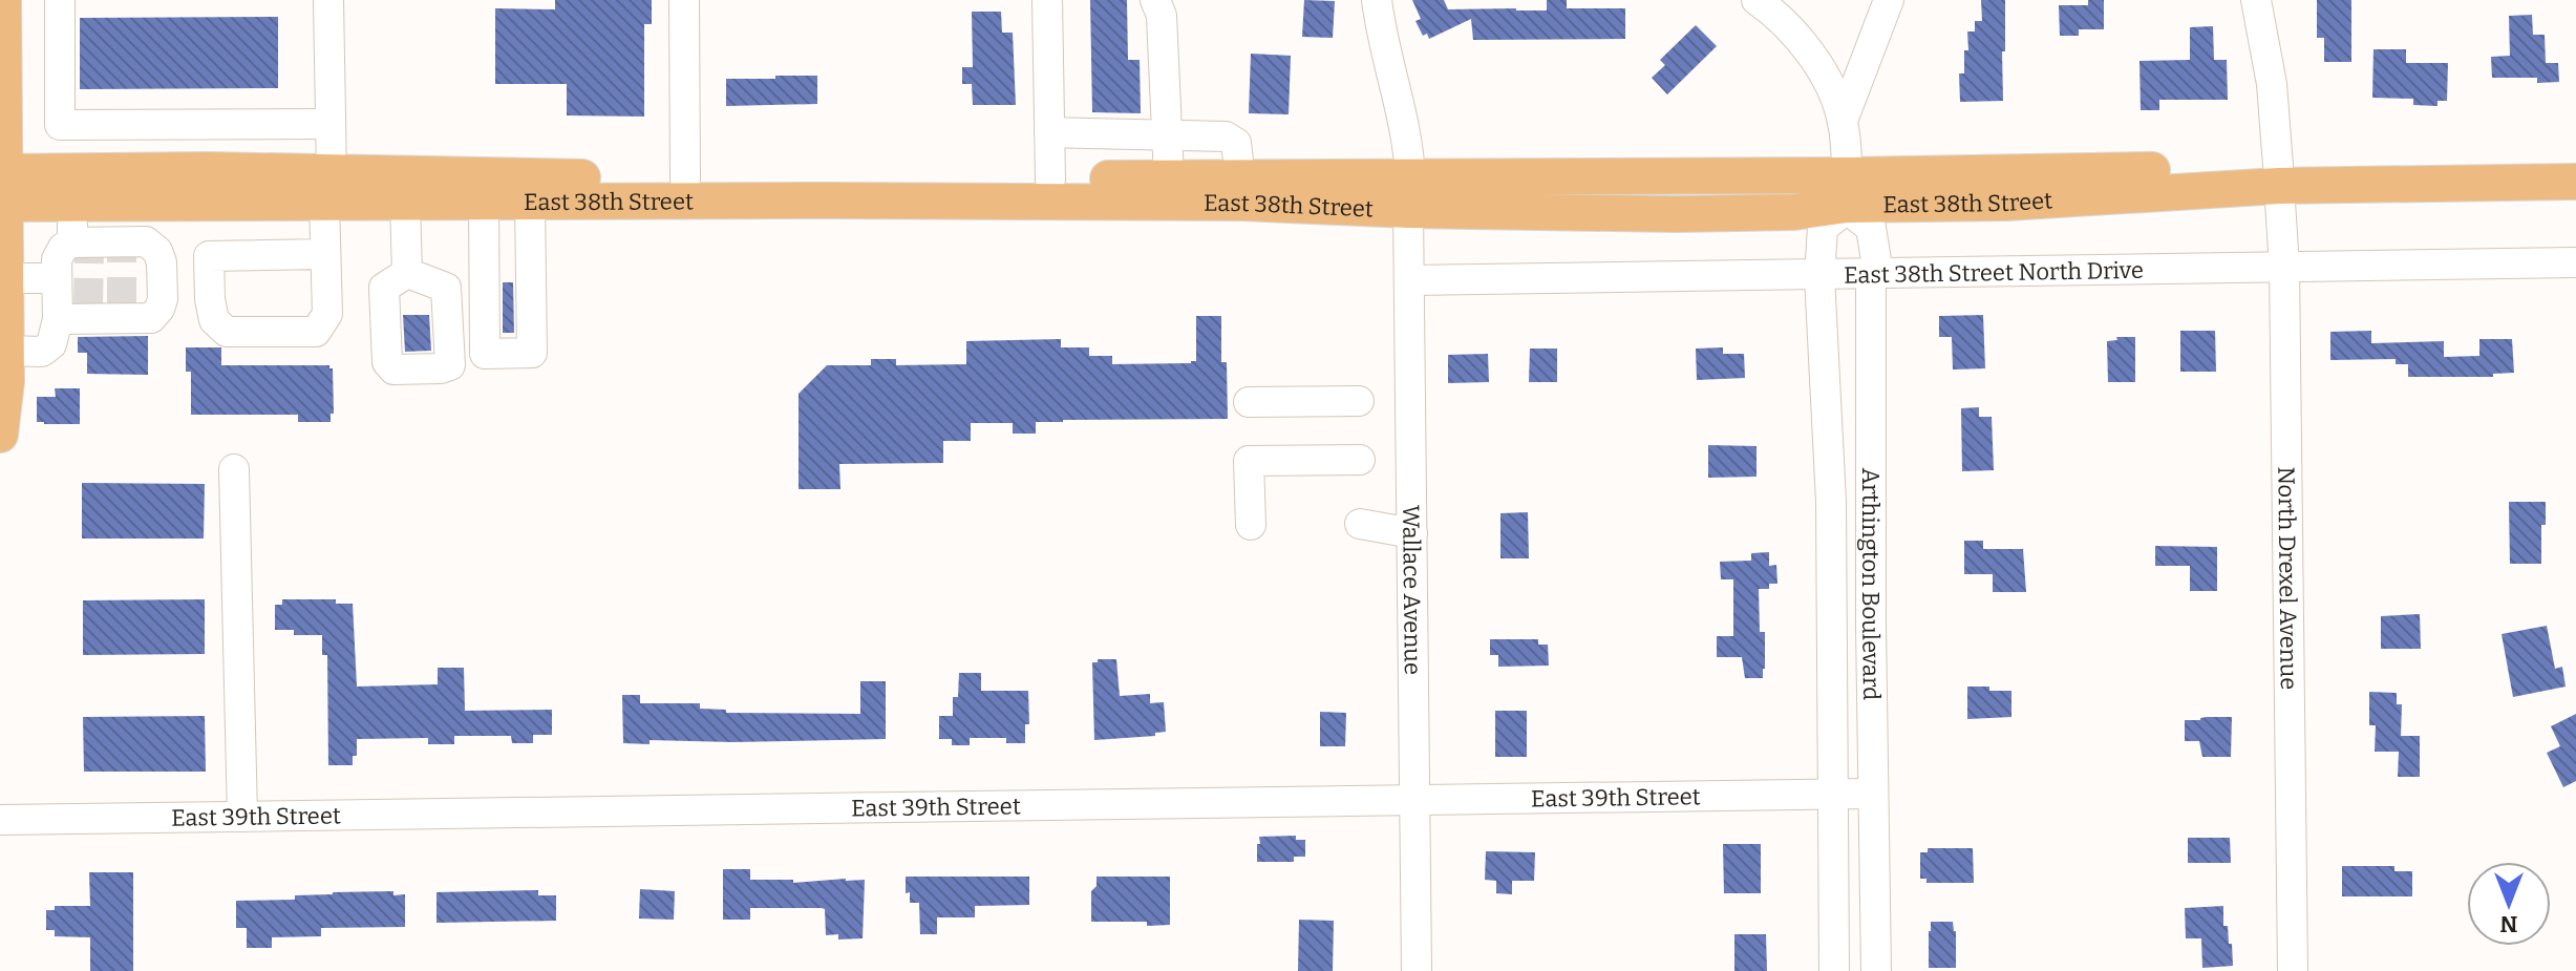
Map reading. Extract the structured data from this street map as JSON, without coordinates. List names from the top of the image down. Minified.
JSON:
{"streets":{"main road":["East 38th Street"],"street":["East 38th Street North Drive","North Drexel Avenue","Arthington Boulevard","Wallace Avenue","East 39th Street"]},"crossings":[["East 38th Street","North Drexel Avenue"],["East 38th Street","Arthington Boulevard"],["East 38th Street","Wallace Avenue"],["East 38th Street North Drive","North Drexel Avenue"],["East 38th Street North Drive","Arthington Boulevard"],["East 38th Street North Drive","Wallace Avenue"],["Arthington Boulevard","East 39th Street"],["Wallace Avenue","East 39th Street"]],"north":"bottom"}
